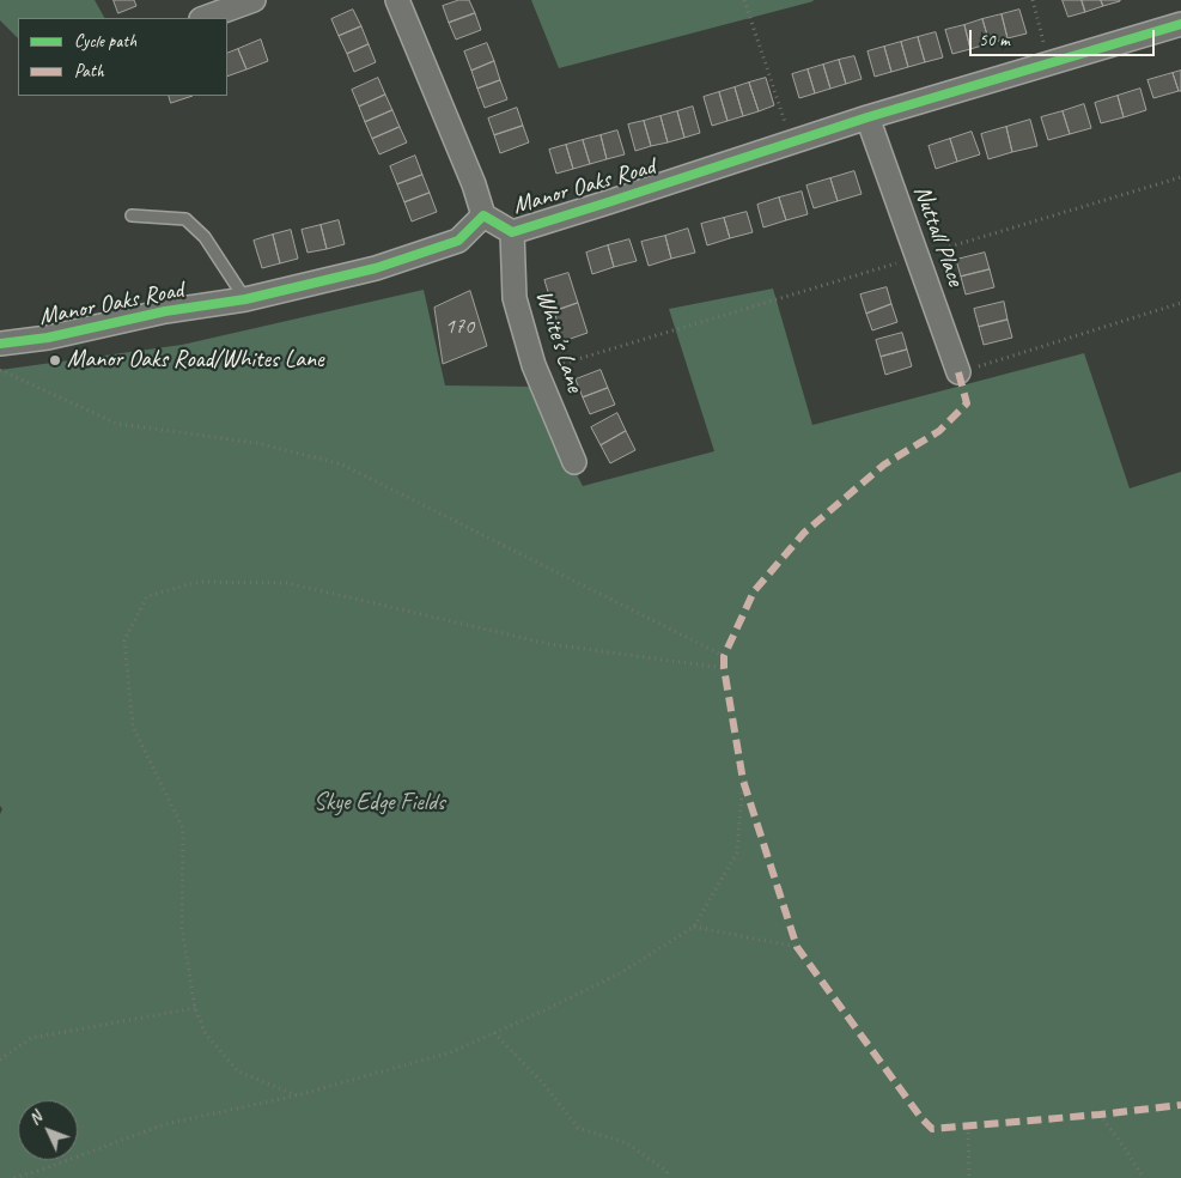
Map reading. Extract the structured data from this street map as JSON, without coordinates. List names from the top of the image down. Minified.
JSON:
{"streets":{"street":["Manor Oaks Road","Nuttall Place","White's Lane"]},"crossings":[["Manor Oaks Road","Nuttall Place"],["Manor Oaks Road","White's Lane"]],"parks":["Skye Edge Fields"],"places":["Manor Oaks Road/Whites Lane"],"house_numbers":["170"],"legend":["Cycle path","Path"],"scale_bar":"50 m","north":"top left"}
